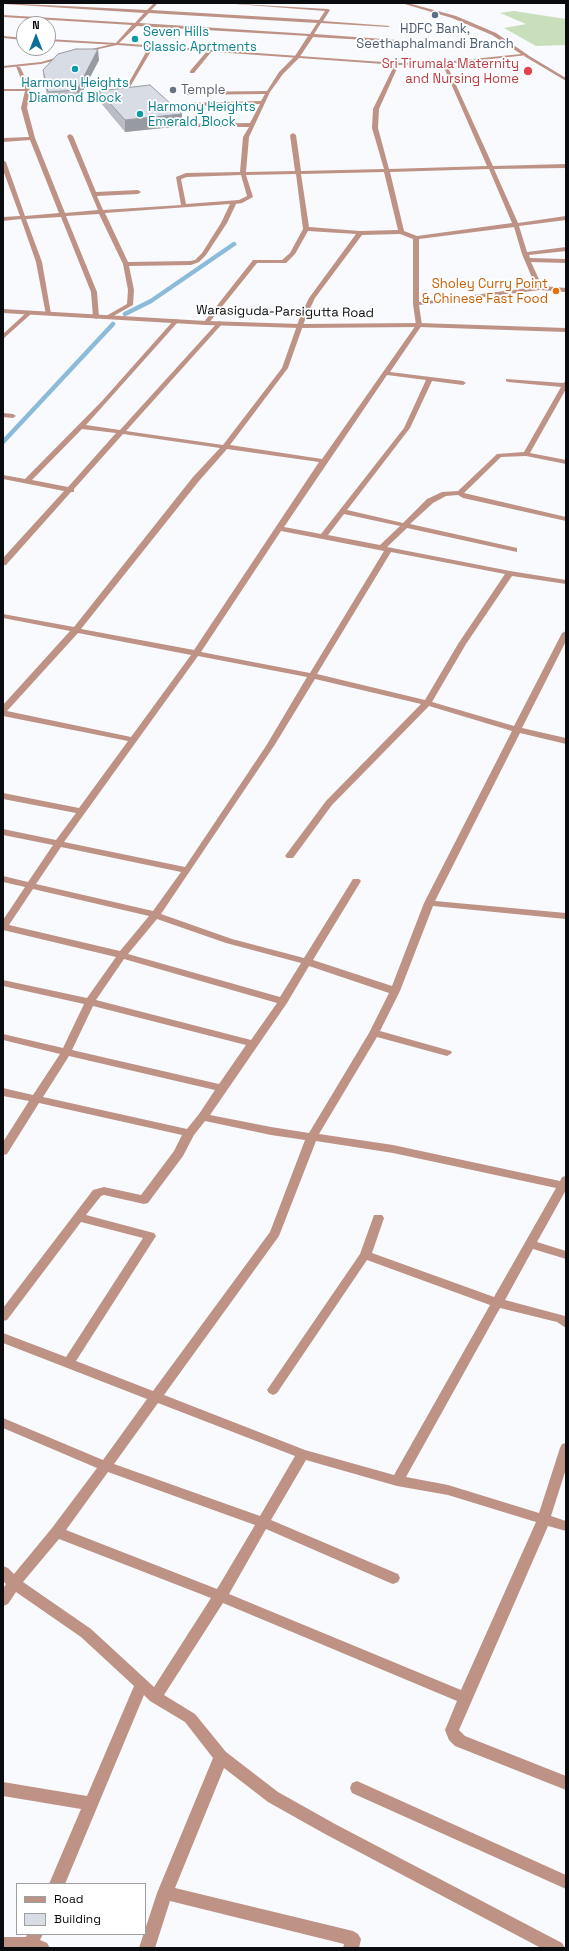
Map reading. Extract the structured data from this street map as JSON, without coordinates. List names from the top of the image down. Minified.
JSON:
{"streets":{"street":["Warasiguda-Parsigutta Road"]},"places":["HDFC Bank, Seethaphalmandi Branch","Seven Hills Classic Aprtments","Harmony Heights Diamond Block","Sri Tirumala Maternity and Nursing Home","Temple","Harmony Heights Emerald Block","Sholey Curry Point & Chinese Fast Food"],"legend":["Road","Building"],"north":"top"}
